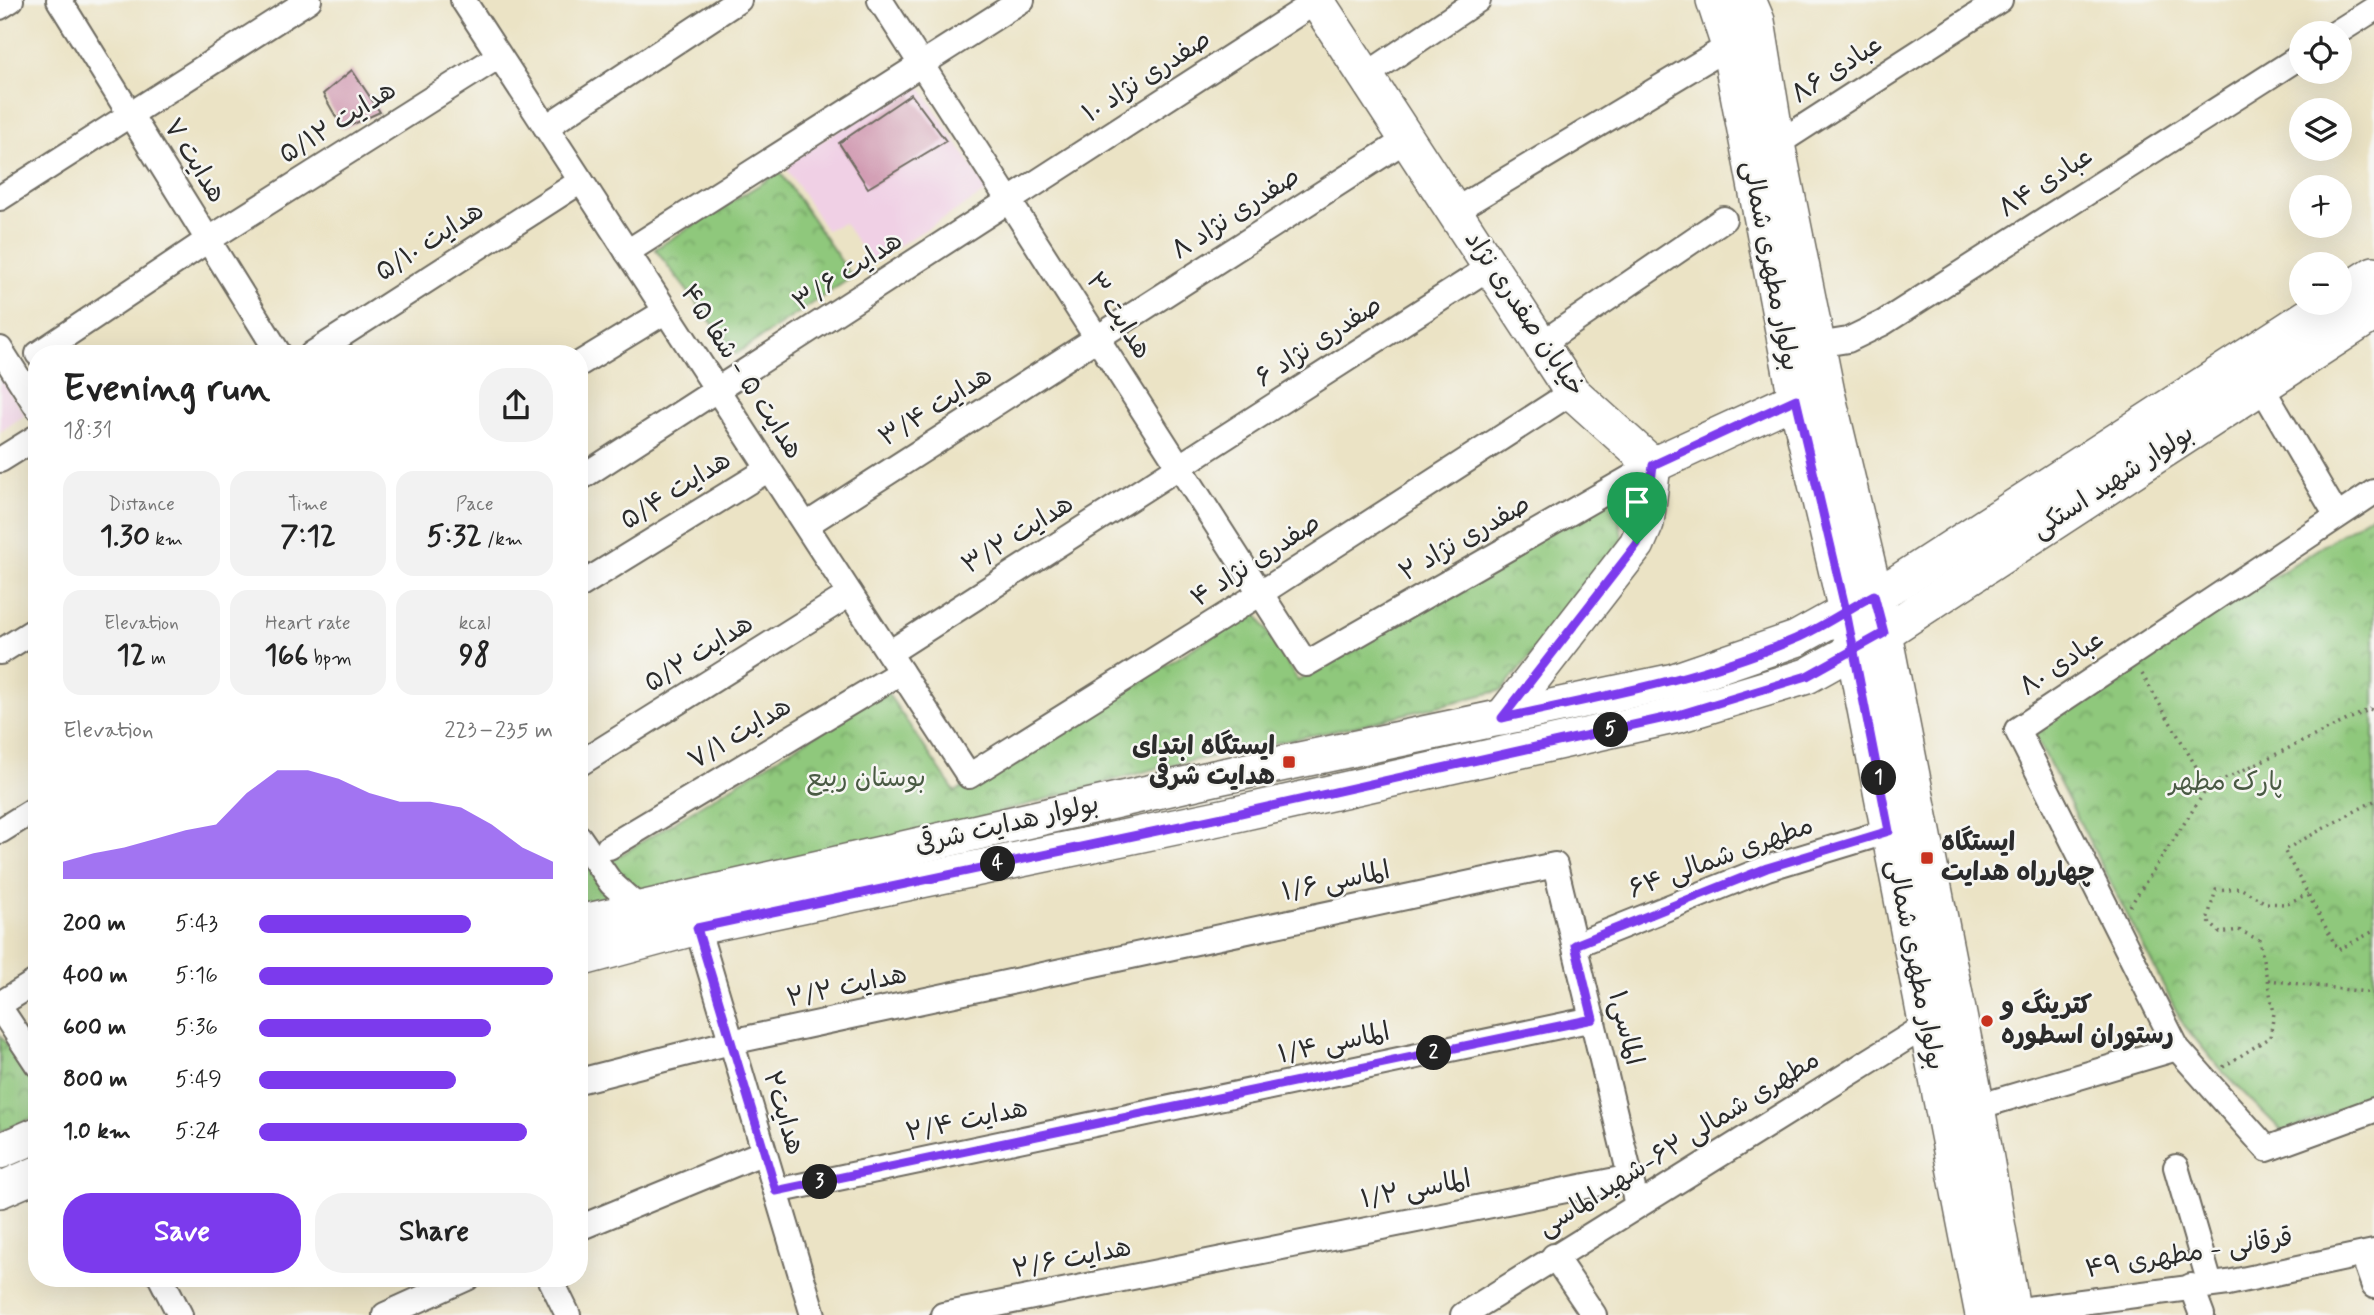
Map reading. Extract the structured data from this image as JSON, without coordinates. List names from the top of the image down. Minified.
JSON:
{"streets":{"main road":["بولوار مطهری شمالی","خیابان صفدری نژاد","بولوار شهید استکی","بولوار هدایت شرقی"],"street":["عبادی ۸۶","صفدری نژاد ۱۰","هدایت ۵/۱۲","هدایت ۷","عبادی ۸۴","صفدری نژاد ۸","هدایت ۵/۱۰","هدایت ۳/۶","هدایت ۳","صفدری نژاد ۶","هدایت ۵ - شفا ۴۵","هدایت ۳/۴","هدایت ۵/۴","هدایت ۳/۲","صفدری نژاد ۲","صفدری نژاد ۴","هدایت ۵/۲","عبادی ۸۰","هدایت ۷/۱","مطهری شمالی ۶۴","الماسی ۱/۶","هدایت ۲/۲","الماسی۱","الماسی ۱/۴","هدایت۲","هدایت ۲/۴","مطهری شمالی ۶۲-شهیدالماسی","الماسی ۱/۲","قرقانی - مطهری ۴۹","هدایت ۲/۶"]},"crossings":[["عبادی ۸۶","بولوار مطهری شمالی"],["صفدری نژاد ۱۰","هدایت ۳/۶"],["صفدری نژاد ۱۰","خیابان صفدری نژاد"],["صفدری نژاد ۱۰","هدایت ۳"],["هدایت ۵/۱۲","هدایت ۷"],["هدایت ۵/۱۲","هدایت ۵ - شفا ۴۵"],["عبادی ۸۴","بولوار مطهری شمالی"],["صفدری نژاد ۸","خیابان صفدری نژاد"],["صفدری نژاد ۸","هدایت ۳"],["صفدری نژاد ۸","هدایت ۳/۴"],["هدایت ۵/۱۰","هدایت ۵ - شفا ۴۵"],["بولوار مطهری شمالی","بولوار شهید استکی"],["بولوار مطهری شمالی","بولوار هدایت شرقی"],["بولوار مطهری شمالی","مطهری شمالی ۶۴"],["بولوار مطهری شمالی","مطهری شمالی ۶۲-شهیدالماسی"],["بولوار مطهری شمالی","قرقانی - مطهری ۴۹"],["هدایت ۳/۶","هدایت ۳"],["هدایت ۳/۶","هدایت ۵ - شفا ۴۵"],["خیابان صفدری نژاد","صفدری نژاد ۶"],["خیابان صفدری نژاد","صفدری نژاد ۲"],["خیابان صفدری نژاد","صفدری نژاد ۴"],["هدایت ۳","صفدری نژاد ۶"],["هدایت ۳","هدایت ۳/۴"],["هدایت ۳","هدایت ۳/۲"],["هدایت ۳","صفدری نژاد ۲"],["هدایت ۳","صفدری نژاد ۴"],["صفدری نژاد ۶","هدایت ۳/۲"],["هدایت ۵ - شفا ۴۵","هدایت ۳/۴"],["هدایت ۵ - شفا ۴۵","هدایت ۵/۴"],["هدایت ۵ - شفا ۴۵","هدایت ۳/۲"],["هدایت ۵ - شفا ۴۵","صفدری نژاد ۴"],["هدایت ۵ - شفا ۴۵","هدایت ۵/۲"],["هدایت ۵ - شفا ۴۵","هدایت ۷/۱"],["بولوار شهید استکی","بولوار هدایت شرقی"],["هدایت ۳/۲","هدایت ۷/۱"],["بولوار هدایت شرقی","هدایت۲"],["مطهری شمالی ۶۴","الماسی۱"],["الماسی ۱/۶","هدایت ۲/۲"],["الماسی ۱/۶","الماسی۱"],["هدایت ۲/۲","هدایت۲"],["الماسی۱","الماسی ۱/۴"],["الماسی۱","مطهری شمالی ۶۲-شهیدالماسی"],["الماسی۱","الماسی ۱/۲"],["الماسی ۱/۴","هدایت ۲/۴"],["هدایت۲","هدایت ۲/۴"],["الماسی ۱/۲","هدایت ۲/۶"]],"parks":["بوستان ربیع","پارک مطهر"],"places":{"transit":["ایستگاه ابتدای هدایت شرقی","ایستگاه چهارراه هدایت"],"other":["کترینگ و رستوران اسطوره"]},"page":{"map_buttons":["+","−"],"heading":["Evening run","18:31"],"stats":[["Distance","1.30 km"],["Time","7:12"],["Pace","5:32 /km"],["Elevation","12 m"],["Heart rate","166 bpm"],["kcal","98"]],"chart":["Elevation","223–235 m"],"pins":["5","1","4","2","3"],"list":[{"name":"200 m","note":"5:43"},{"name":"400 m","note":"5:16"},{"name":"600 m","note":"5:36"},{"name":"800 m","note":"5:49"},{"name":"1.0 km","note":"5:24"}],"buttons":["Save","Share"]}}
